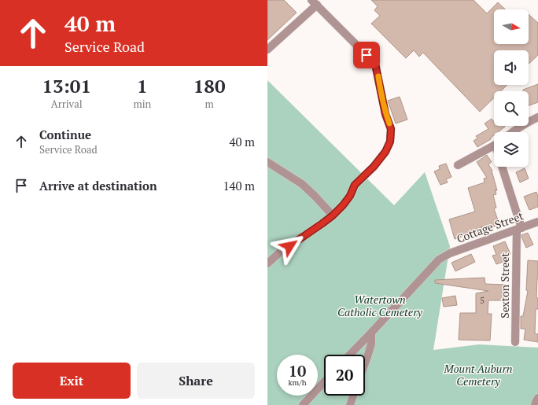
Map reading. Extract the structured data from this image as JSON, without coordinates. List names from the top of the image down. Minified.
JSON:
{"streets":{"street":["Cottage Street","Sexton Street"]},"crossings":[["Cottage Street","Sexton Street"]],"parks":["Watertown Catholic Cemetery","Mount Auburn Cemetery"],"house_numbers":["5"],"north":"right","page":{"turn":["40 m","Service Road"],"eta":["13:01","Arrival","1","min","180","m"],"list":[{"name":"Continue","note":"Service Road","value":"40 m"},{"name":"Arrive at destination","value":"140 m"}],"speed":"10 km/h","limit":"20","buttons":["Exit","Share"]}}
